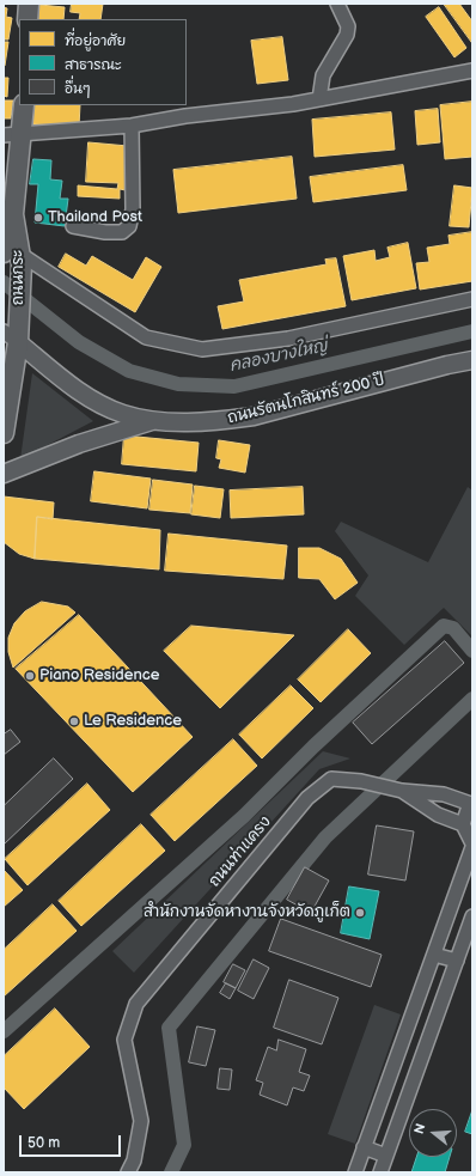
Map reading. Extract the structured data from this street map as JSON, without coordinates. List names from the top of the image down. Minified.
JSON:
{"streets":{"main road":["ถนนกระ"],"street":["ถนนรัตนโกสินทร์ 200 ปี","ถนนท่าแครง"]},"crossings":[["ถนนกระ","ถนนรัตนโกสินทร์ 200 ปี"]],"water":["คลองบางใหญ่"],"places":["Thailand Post","Piano Residence","Le Residence","สำนักงานจัดหางานจังหวัดภูเก็ต"],"legend":["ที่อยู่อาศัย","สาธารณะ","อื่นๆ"],"scale_bar":"50 m","north":"left"}
